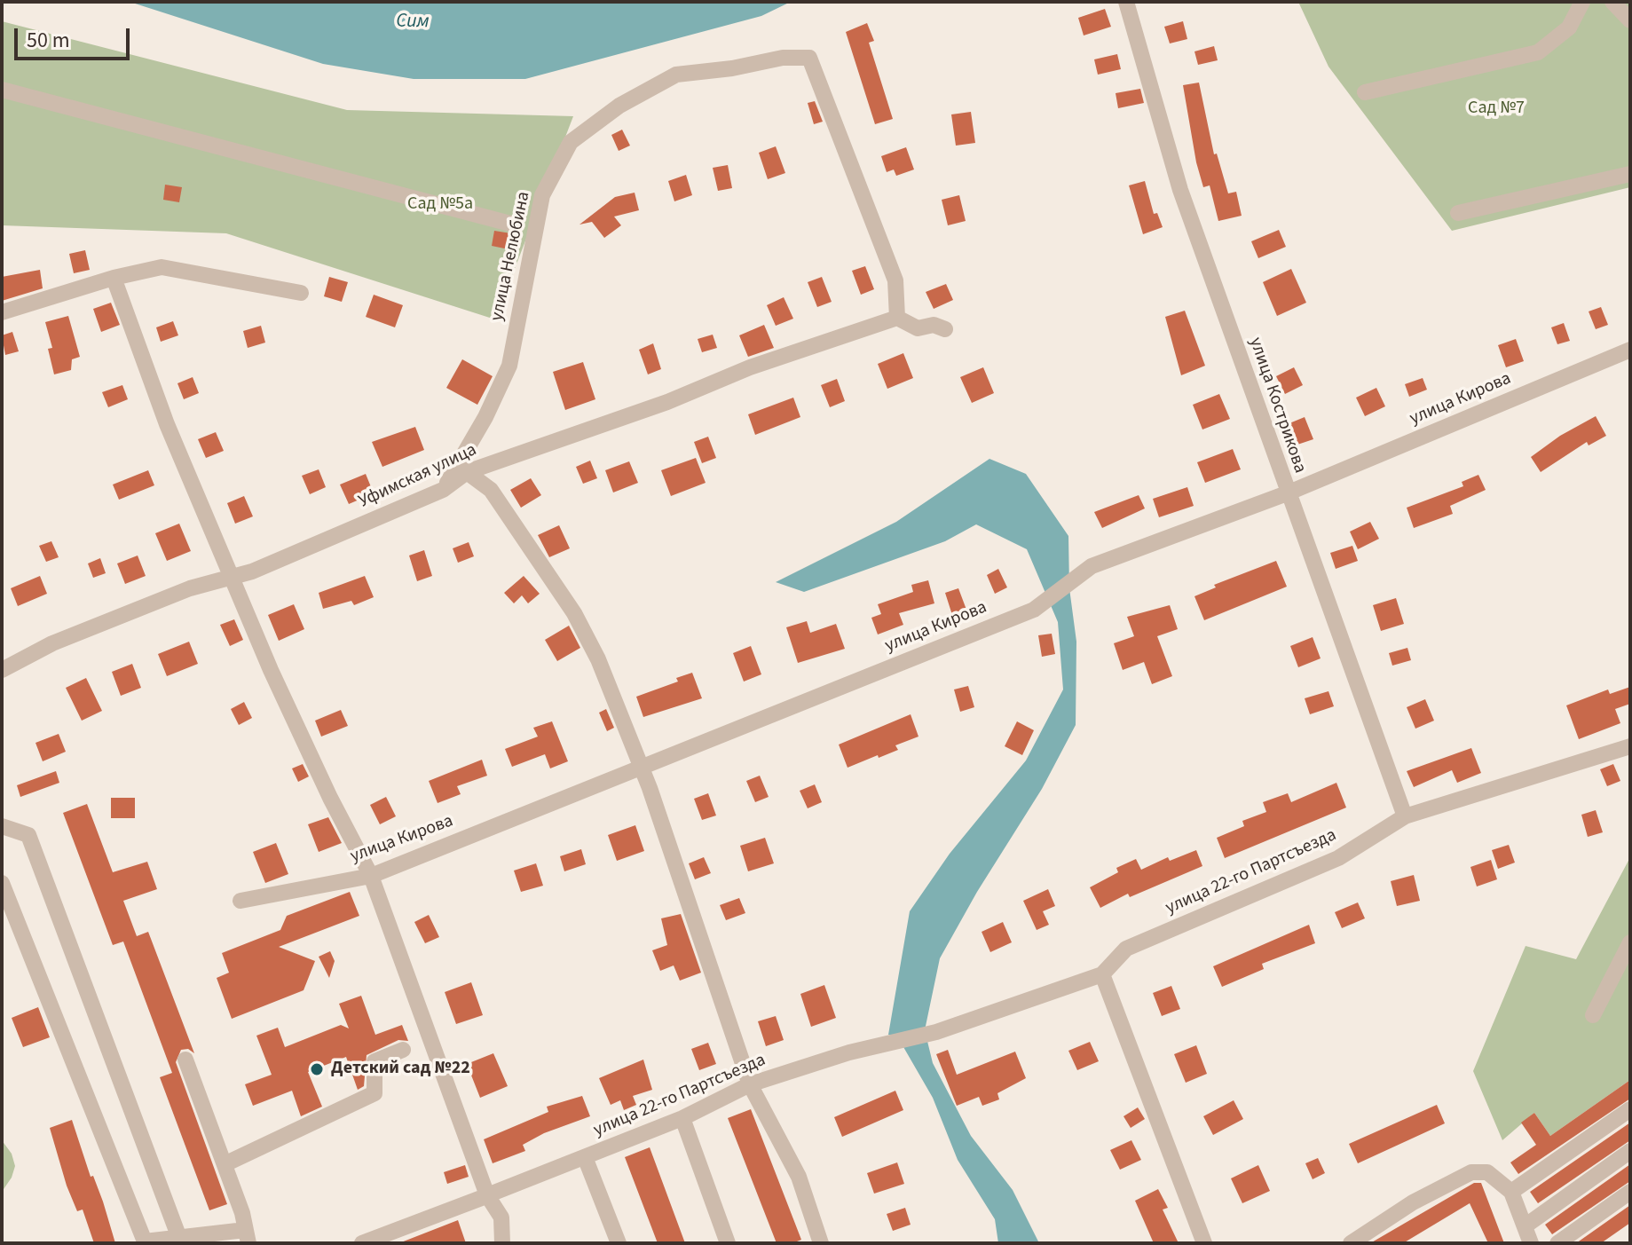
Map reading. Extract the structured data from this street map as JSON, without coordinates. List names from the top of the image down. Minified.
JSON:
{"streets":{"street":["улица Нелюбина","улица Кирова","улица Кострикова","Уфимская улица","улица 22-го Партсъезда"]},"crossings":[["улица Нелюбина","Уфимская улица"],["улица Кирова","улица Кострикова"],["улица Кострикова","улица 22-го Партсъезда"]],"water":["Сим"],"parks":["Сад №7","Сад №5а"],"places":["Детский сад №22"],"scale_bar":"50 m"}
